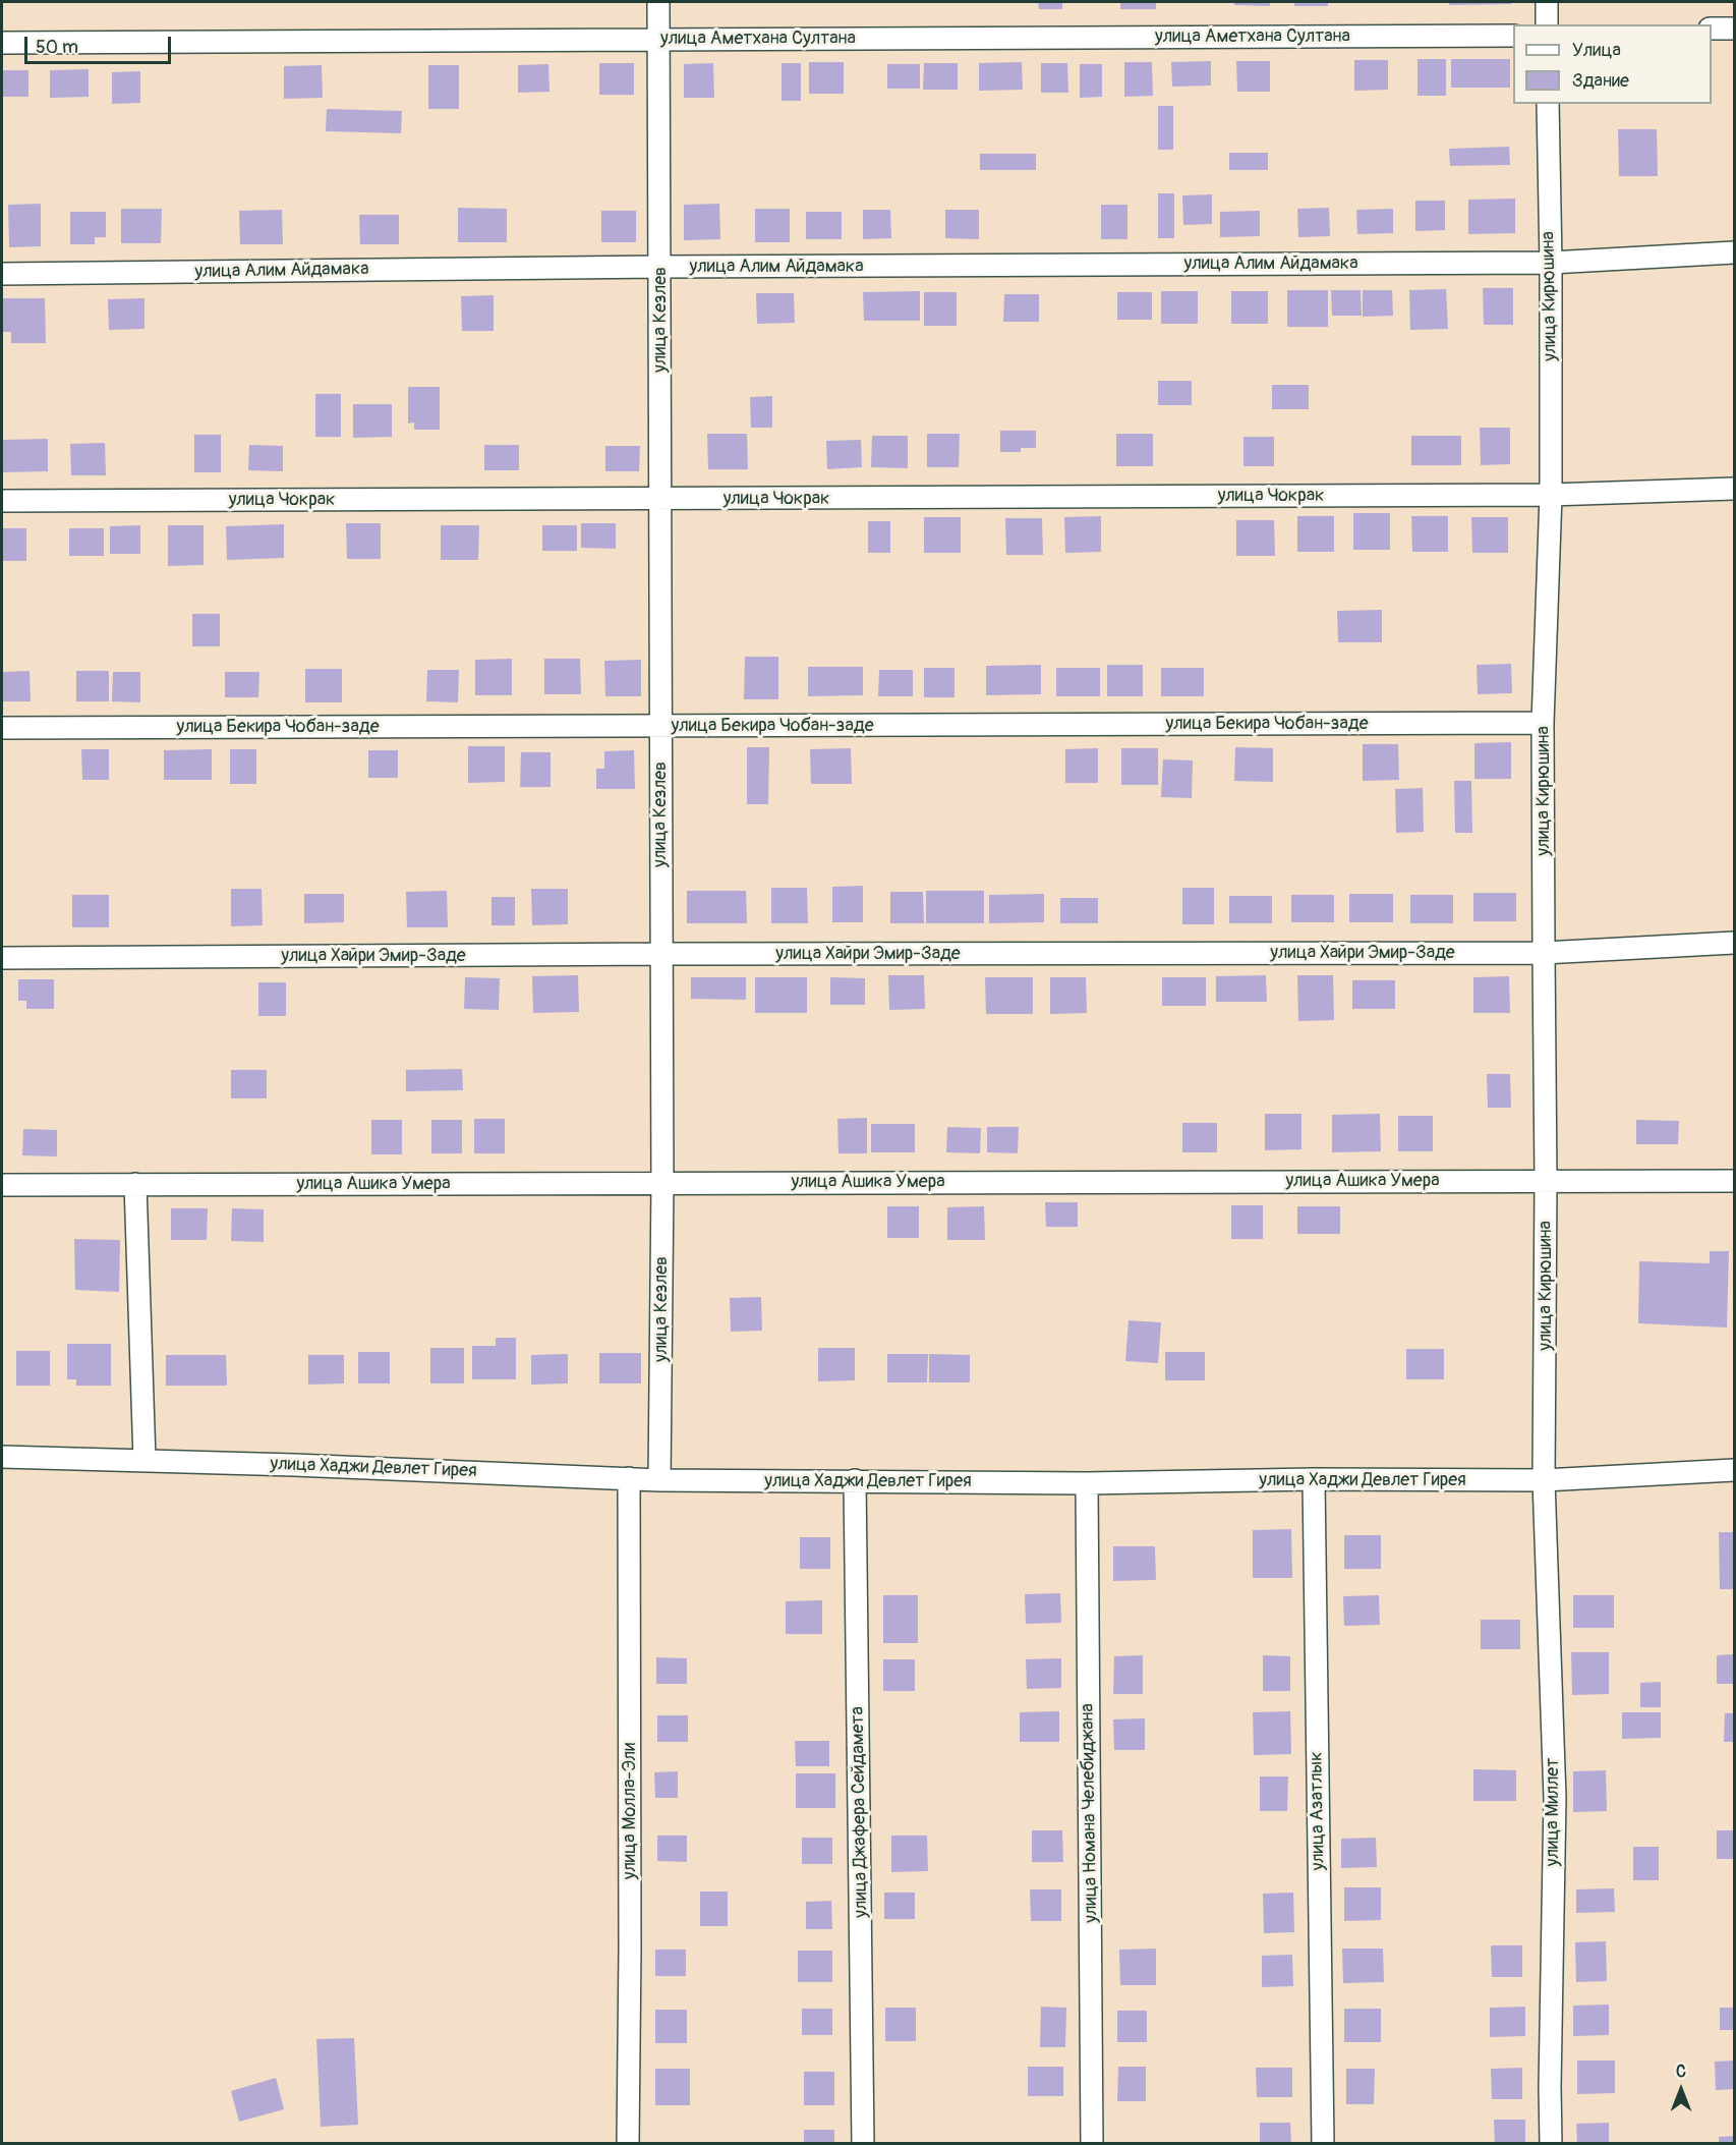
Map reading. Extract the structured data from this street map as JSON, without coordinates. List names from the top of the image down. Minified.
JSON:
{"streets":{"street":["улица Аметхана Султана","улица Алим Айдамака","улица Кирюшина","улица Кезлев","улица Чокрак","улица Бекира Чобан-заде","улица Хайри Эмир-Заде","улица Ашика Умера","улица Хаджи Девлет Гирея","улица Молла-Эли","улица Азатлык","улица Джафера Сейдамета","улица Миллет","улица Номана Челебиджана"]},"crossings":[["улица Аметхана Султана","улица Кезлев"],["улица Алим Айдамака","улица Кирюшина"],["улица Алим Айдамака","улица Кезлев"],["улица Кирюшина","улица Чокрак"],["улица Кирюшина","улица Бекира Чобан-заде"],["улица Кирюшина","улица Хайри Эмир-Заде"],["улица Кирюшина","улица Ашика Умера"],["улица Кирюшина","улица Хаджи Девлет Гирея"],["улица Кирюшина","улица Миллет"],["улица Кезлев","улица Чокрак"],["улица Кезлев","улица Бекира Чобан-заде"],["улица Кезлев","улица Хайри Эмир-Заде"],["улица Кезлев","улица Ашика Умера"],["улица Кезлев","улица Хаджи Девлет Гирея"],["улица Хаджи Девлет Гирея","улица Молла-Эли"],["улица Хаджи Девлет Гирея","улица Азатлык"],["улица Хаджи Девлет Гирея","улица Джафера Сейдамета"],["улица Хаджи Девлет Гирея","улица Миллет"],["улица Хаджи Девлет Гирея","улица Номана Челебиджана"]],"legend":["Улица","Здание"],"scale_bar":"50 m","north":"top"}
